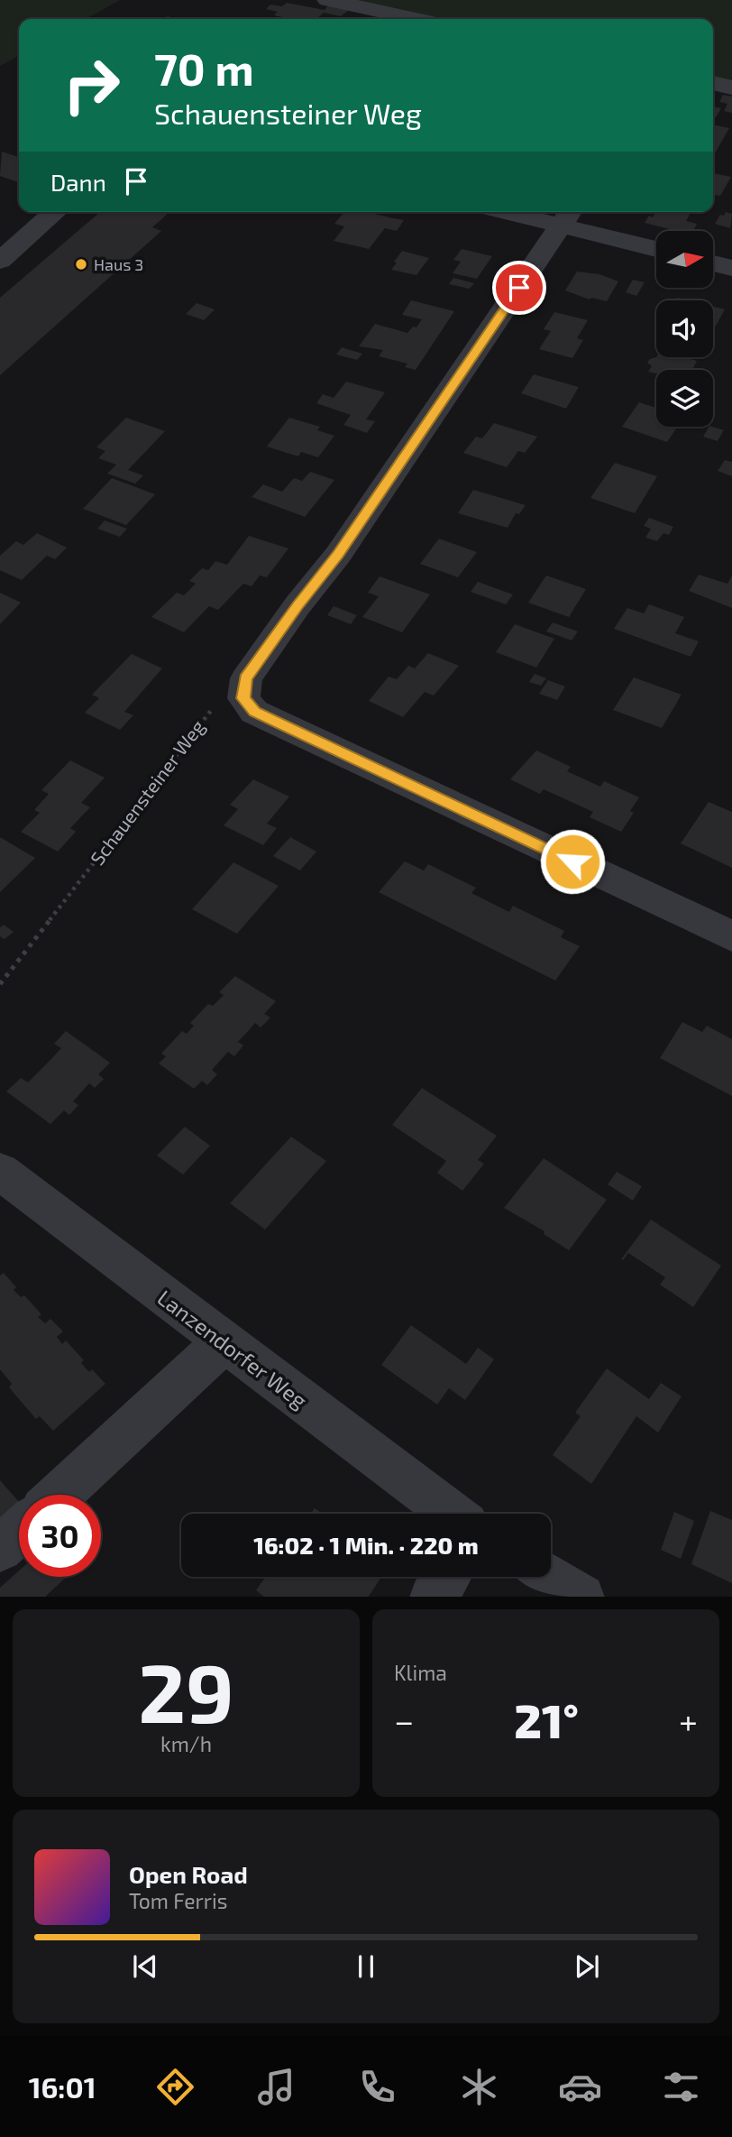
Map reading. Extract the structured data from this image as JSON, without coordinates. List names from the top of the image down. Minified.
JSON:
{"streets":{"street":["Lanzendorfer Weg"],"path":["Schauensteiner Weg"]},"places":["Haus 3"],"north":"right","page":{"turn":["70 m","Schauensteiner Weg"],"then":"Dann","limit":"30","trip":"16:02 · 1 Min. · 220 m","tile":[["29","km/h"],"Klima"],"heat":["−","21°","+"],"song":["Open Road","Tom Ferris"],"tabs":"16:01"}}
